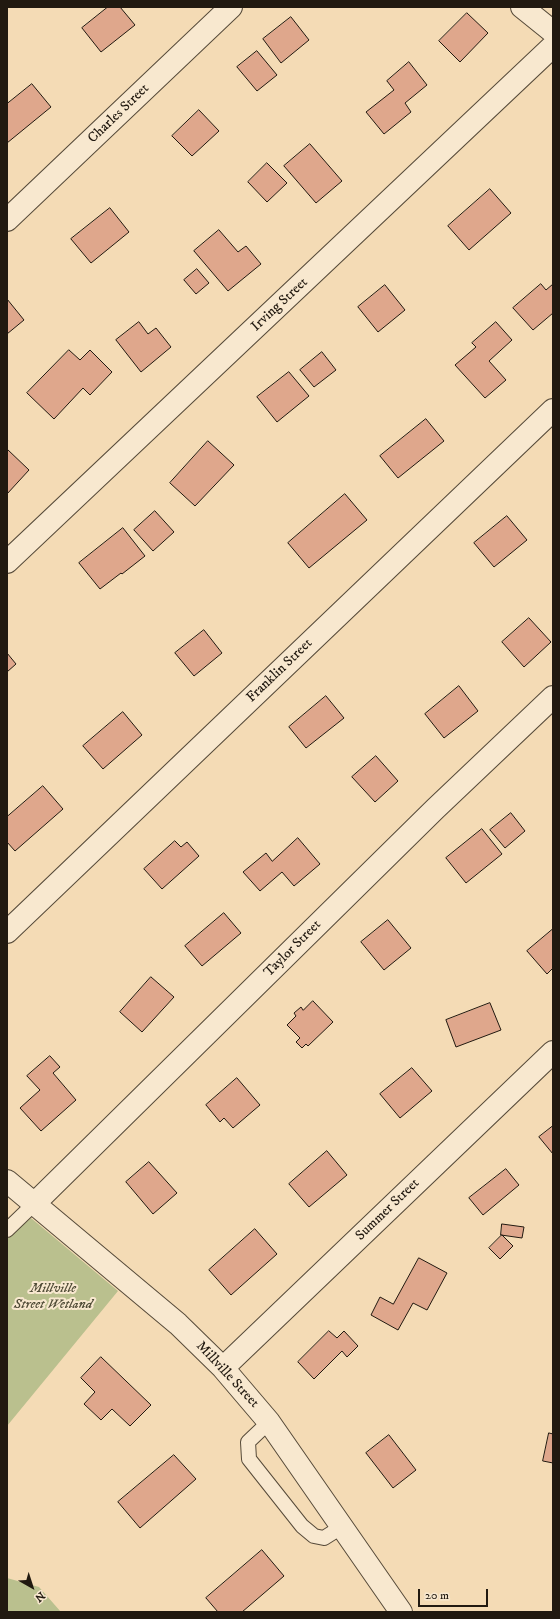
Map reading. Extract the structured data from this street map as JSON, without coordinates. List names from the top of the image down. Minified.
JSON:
{"streets":{"street":["Charles Street","Irving Street","Franklin Street","Taylor Street","Summer Street","Millville Street"]},"crossings":[["Taylor Street","Millville Street"],["Summer Street","Millville Street"]],"parks":["Millville Street Wetland"],"scale_bar":"20 m","north":"bottom right"}
